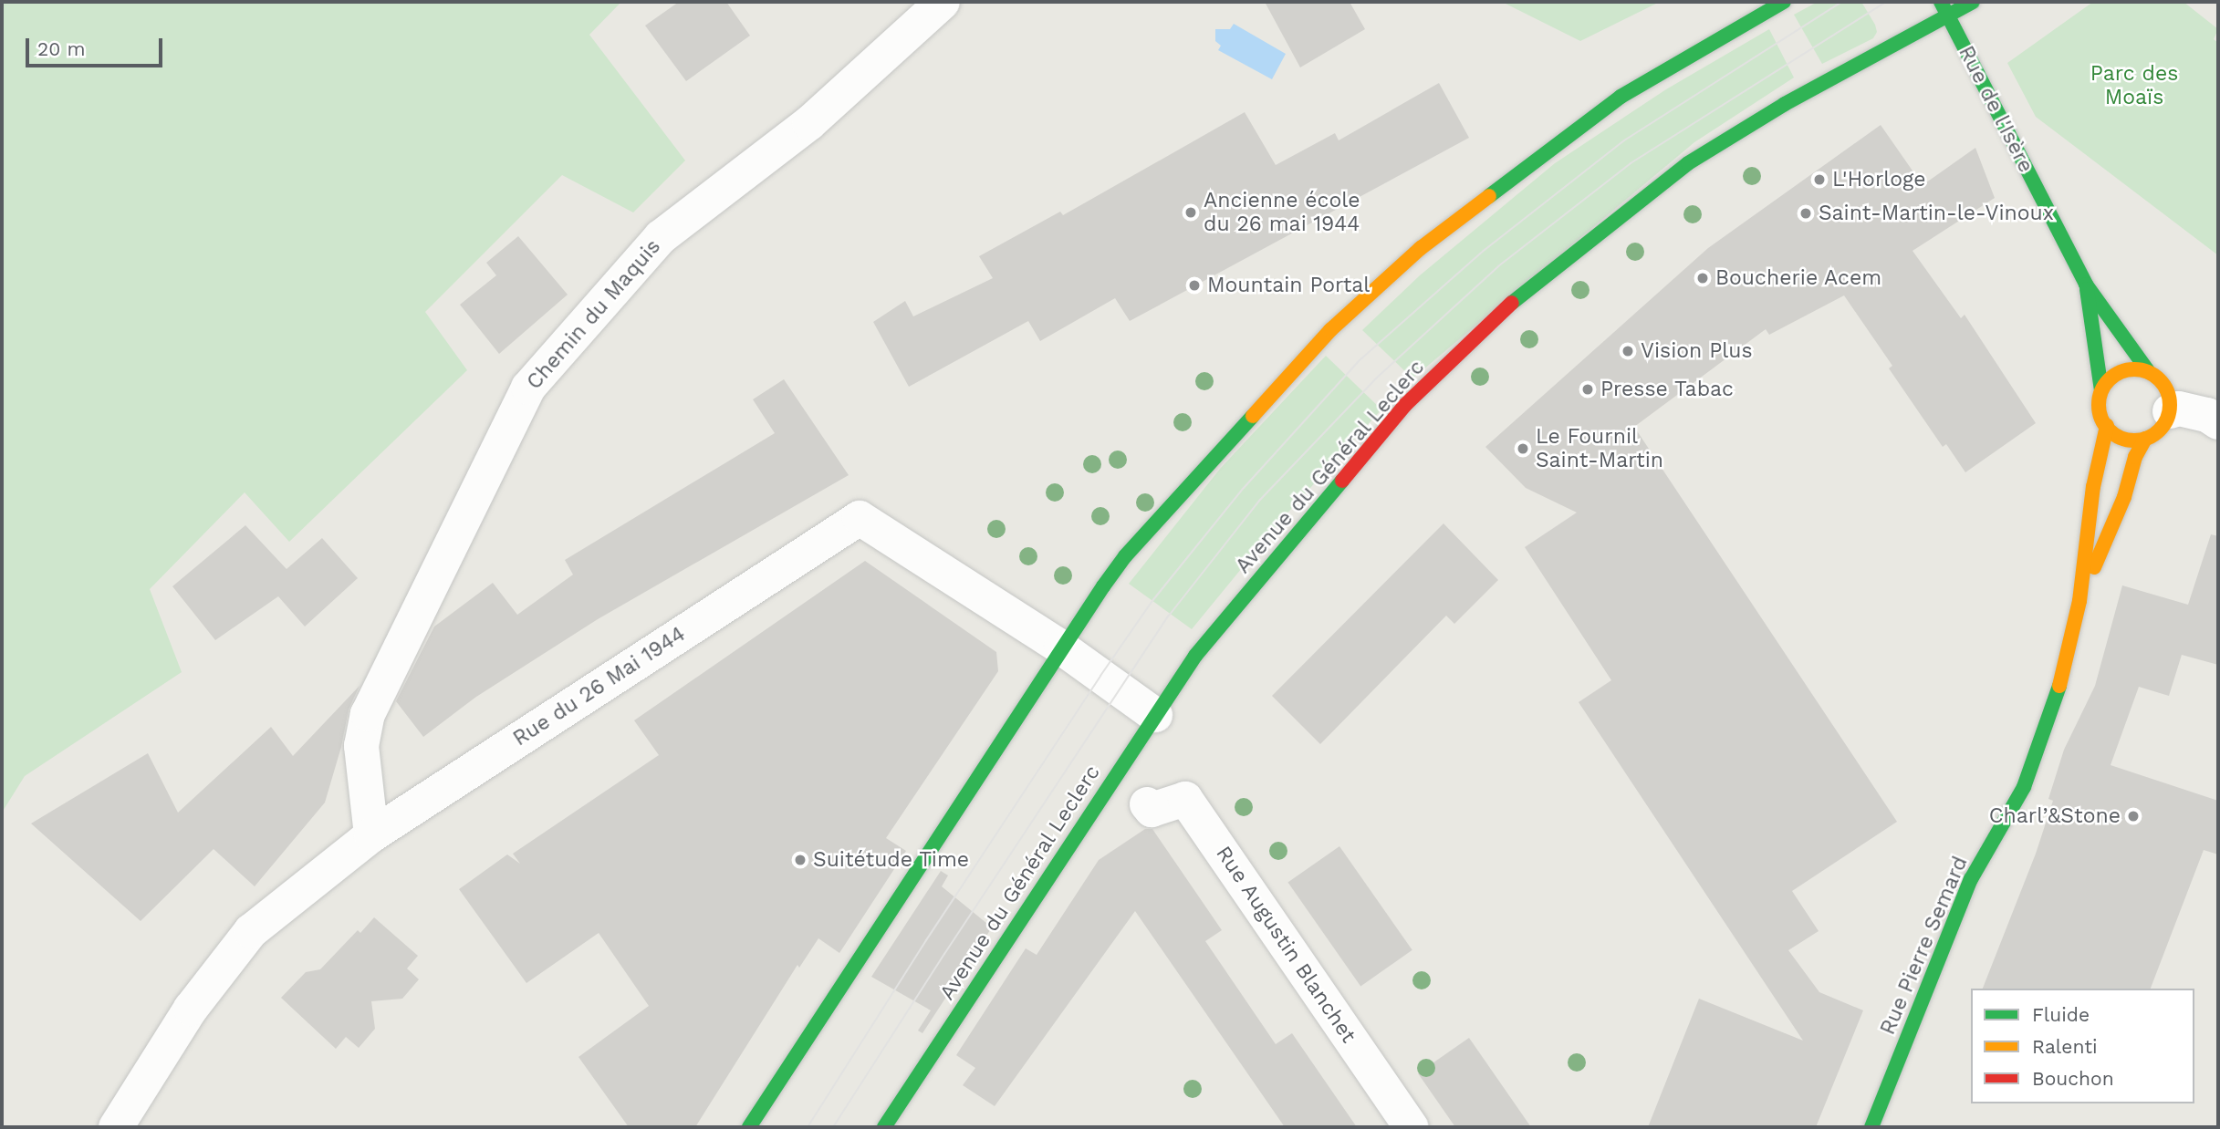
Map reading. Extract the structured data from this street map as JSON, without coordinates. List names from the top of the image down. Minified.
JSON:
{"streets":{"main road":["Rue de l'Isère","Avenue du Général Leclerc","Rue Pierre Semard"],"street":["Chemin du Maquis","Rue du 26 Mai 1944","Rue Augustin Blanchet"]},"crossings":[["Rue de l'Isère","Avenue du Général Leclerc"],["Rue de l'Isère","Rue Pierre Semard"],["Chemin du Maquis","Rue du 26 Mai 1944"],["Avenue du Général Leclerc","Rue du 26 Mai 1944"]],"parks":["Parc des Moaïs"],"places":["L'Horloge","Ancienne école du 26 mai 1944","Saint-Martin-le-Vinoux","Boucherie Acem","Mountain Portal","Vision Plus","Presse Tabac","Le Fournil Saint-Martin","Charl’&Stone","Suitétude Time"],"legend":["Fluide","Ralenti","Bouchon"],"scale_bar":"20 m"}
